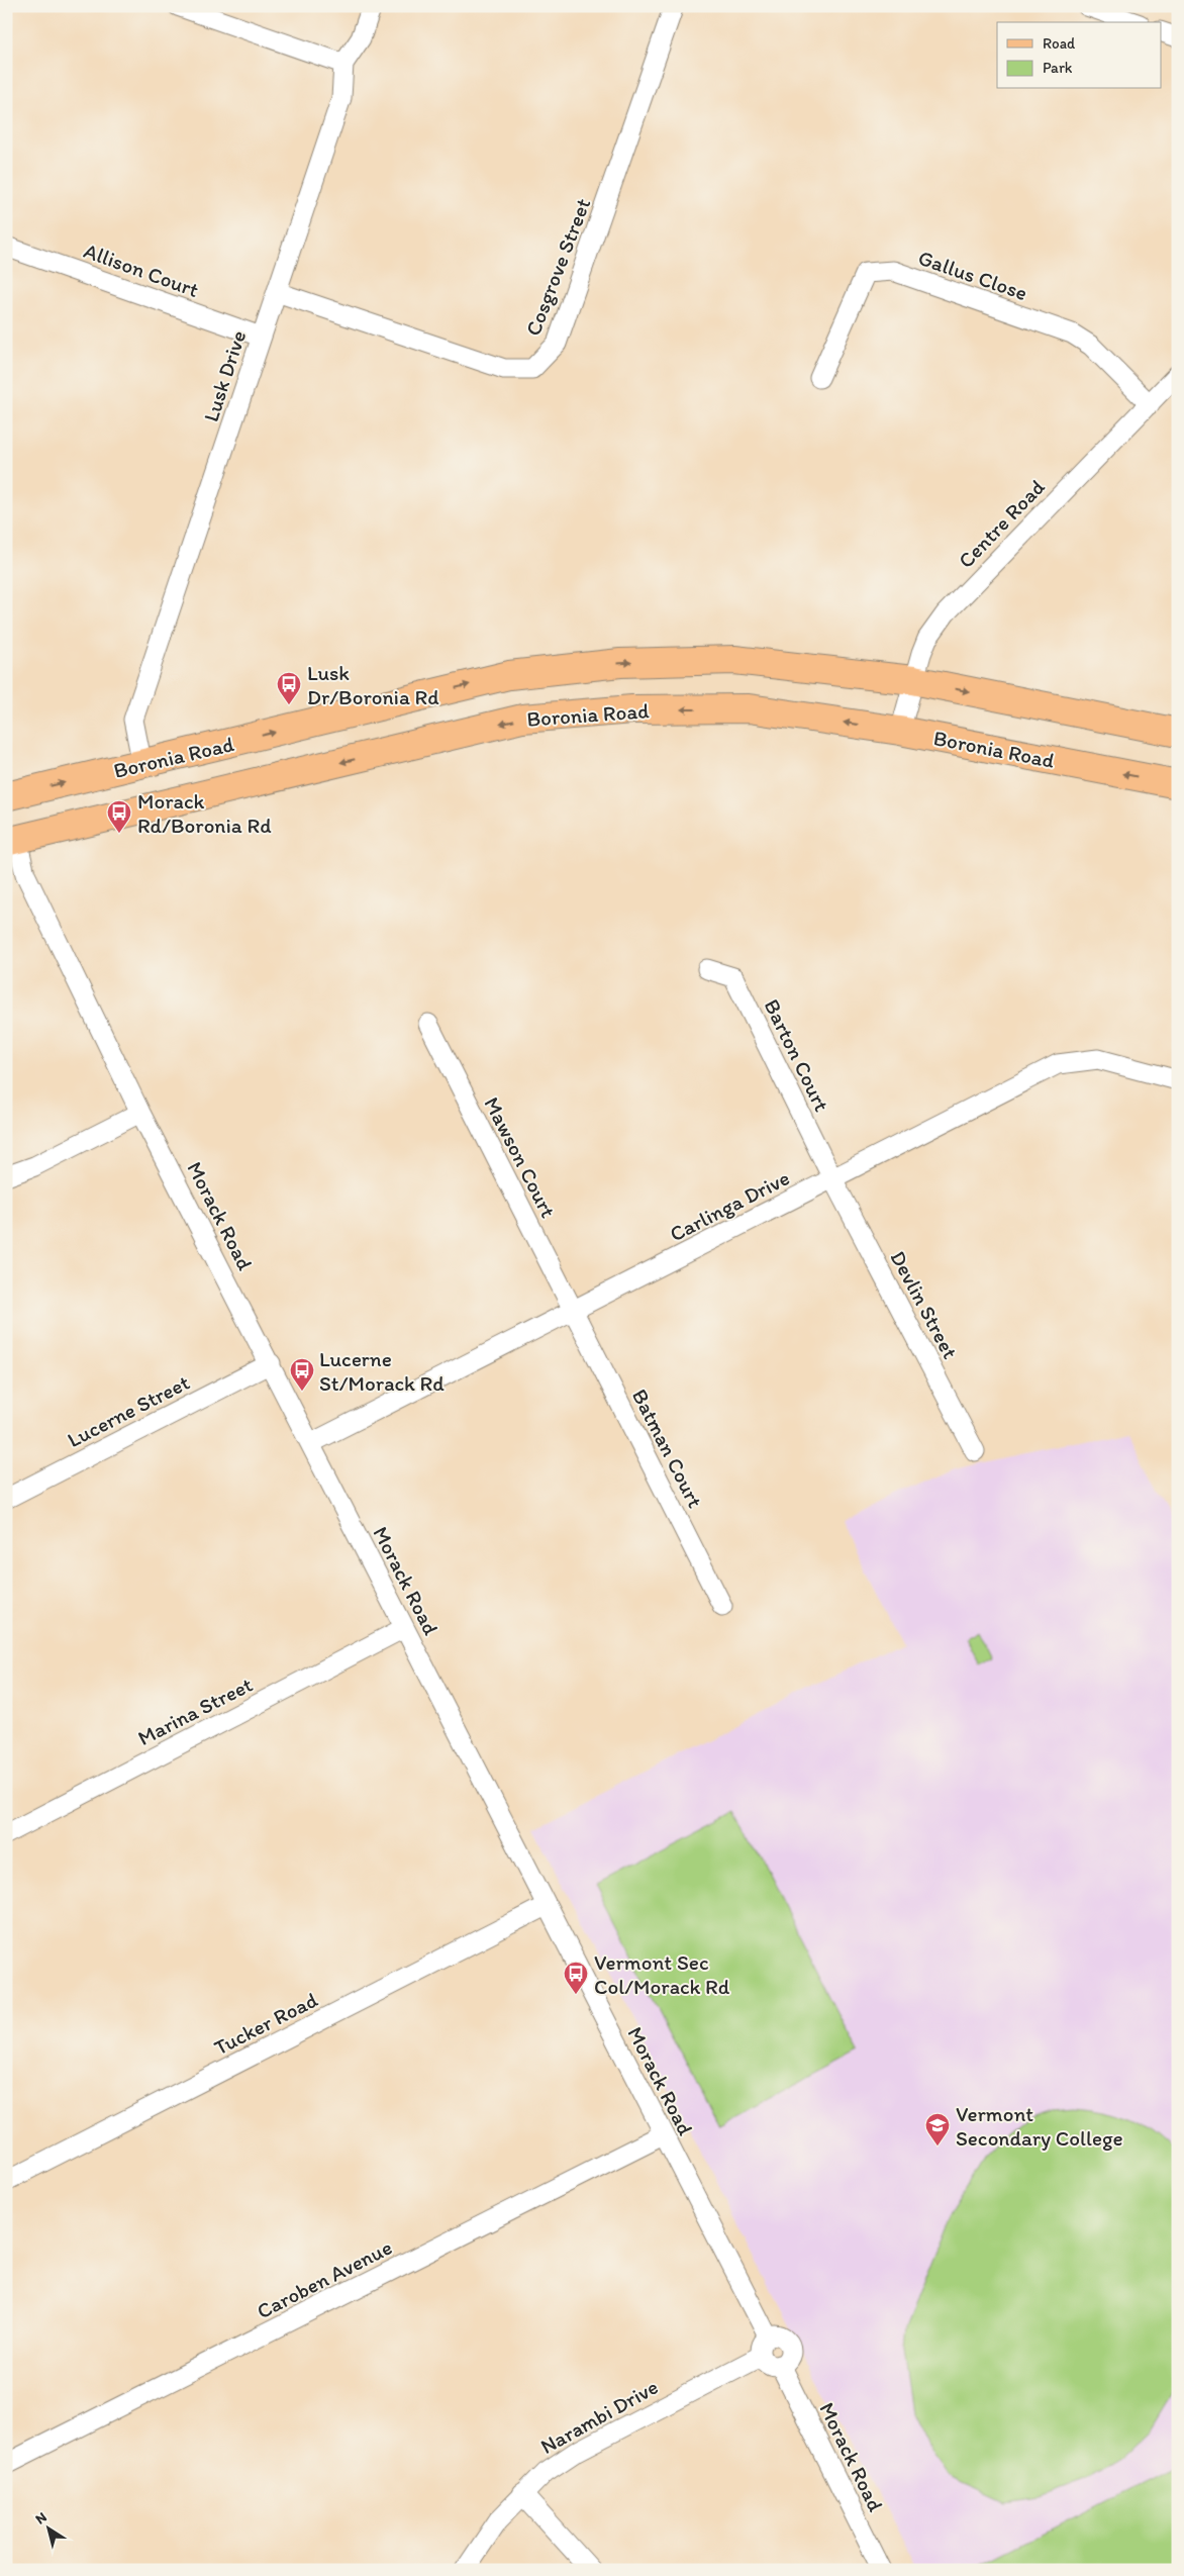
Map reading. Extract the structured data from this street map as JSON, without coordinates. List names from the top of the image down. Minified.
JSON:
{"streets":{"main road":["Boronia Road"],"street":["Cosgrove Street","Allison Court","Gallus Close","Lusk Drive","Centre Road","Barton Court","Mawson Court","Carlinga Drive","Morack Road","Devlin Street","Lucerne Street","Batman Court","Marina Street","Tucker Road","Caroben Avenue","Narambi Drive"]},"crossings":[["Cosgrove Street","Lusk Drive"],["Allison Court","Lusk Drive"],["Gallus Close","Centre Road"],["Lusk Drive","Boronia Road"],["Centre Road","Boronia Road"],["Boronia Road","Morack Road"],["Barton Court","Carlinga Drive"],["Barton Court","Devlin Street"],["Mawson Court","Carlinga Drive"],["Mawson Court","Batman Court"],["Carlinga Drive","Morack Road"],["Carlinga Drive","Devlin Street"],["Carlinga Drive","Batman Court"],["Morack Road","Lucerne Street"],["Morack Road","Marina Street"],["Morack Road","Tucker Road"],["Morack Road","Caroben Avenue"],["Morack Road","Narambi Drive"]],"places":{"bus stop":["Lusk Dr/Boronia Rd","Morack Rd/Boronia Rd","Lucerne St/Morack Rd","Vermont Sec Col/Morack Rd"],"school or university":["Vermont Secondary College"]},"legend":["Road","Park"],"north":"top left"}
